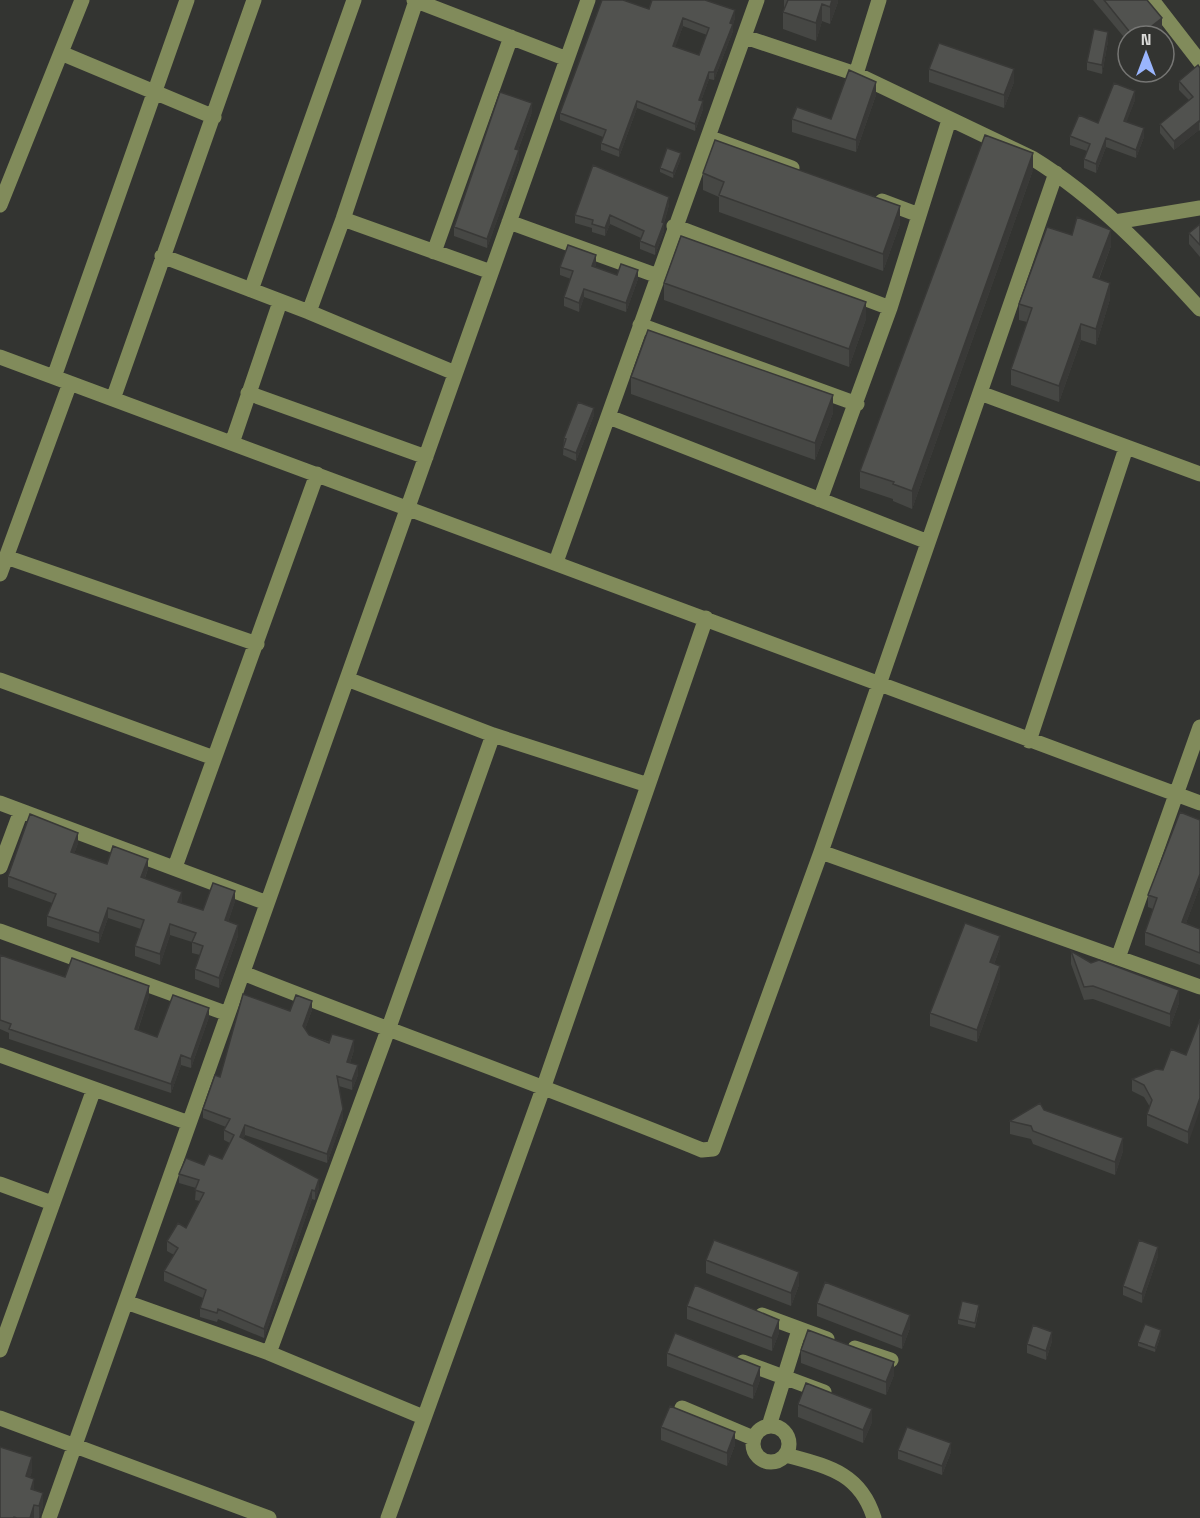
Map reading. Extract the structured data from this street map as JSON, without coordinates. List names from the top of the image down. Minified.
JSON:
{"north":"top"}
